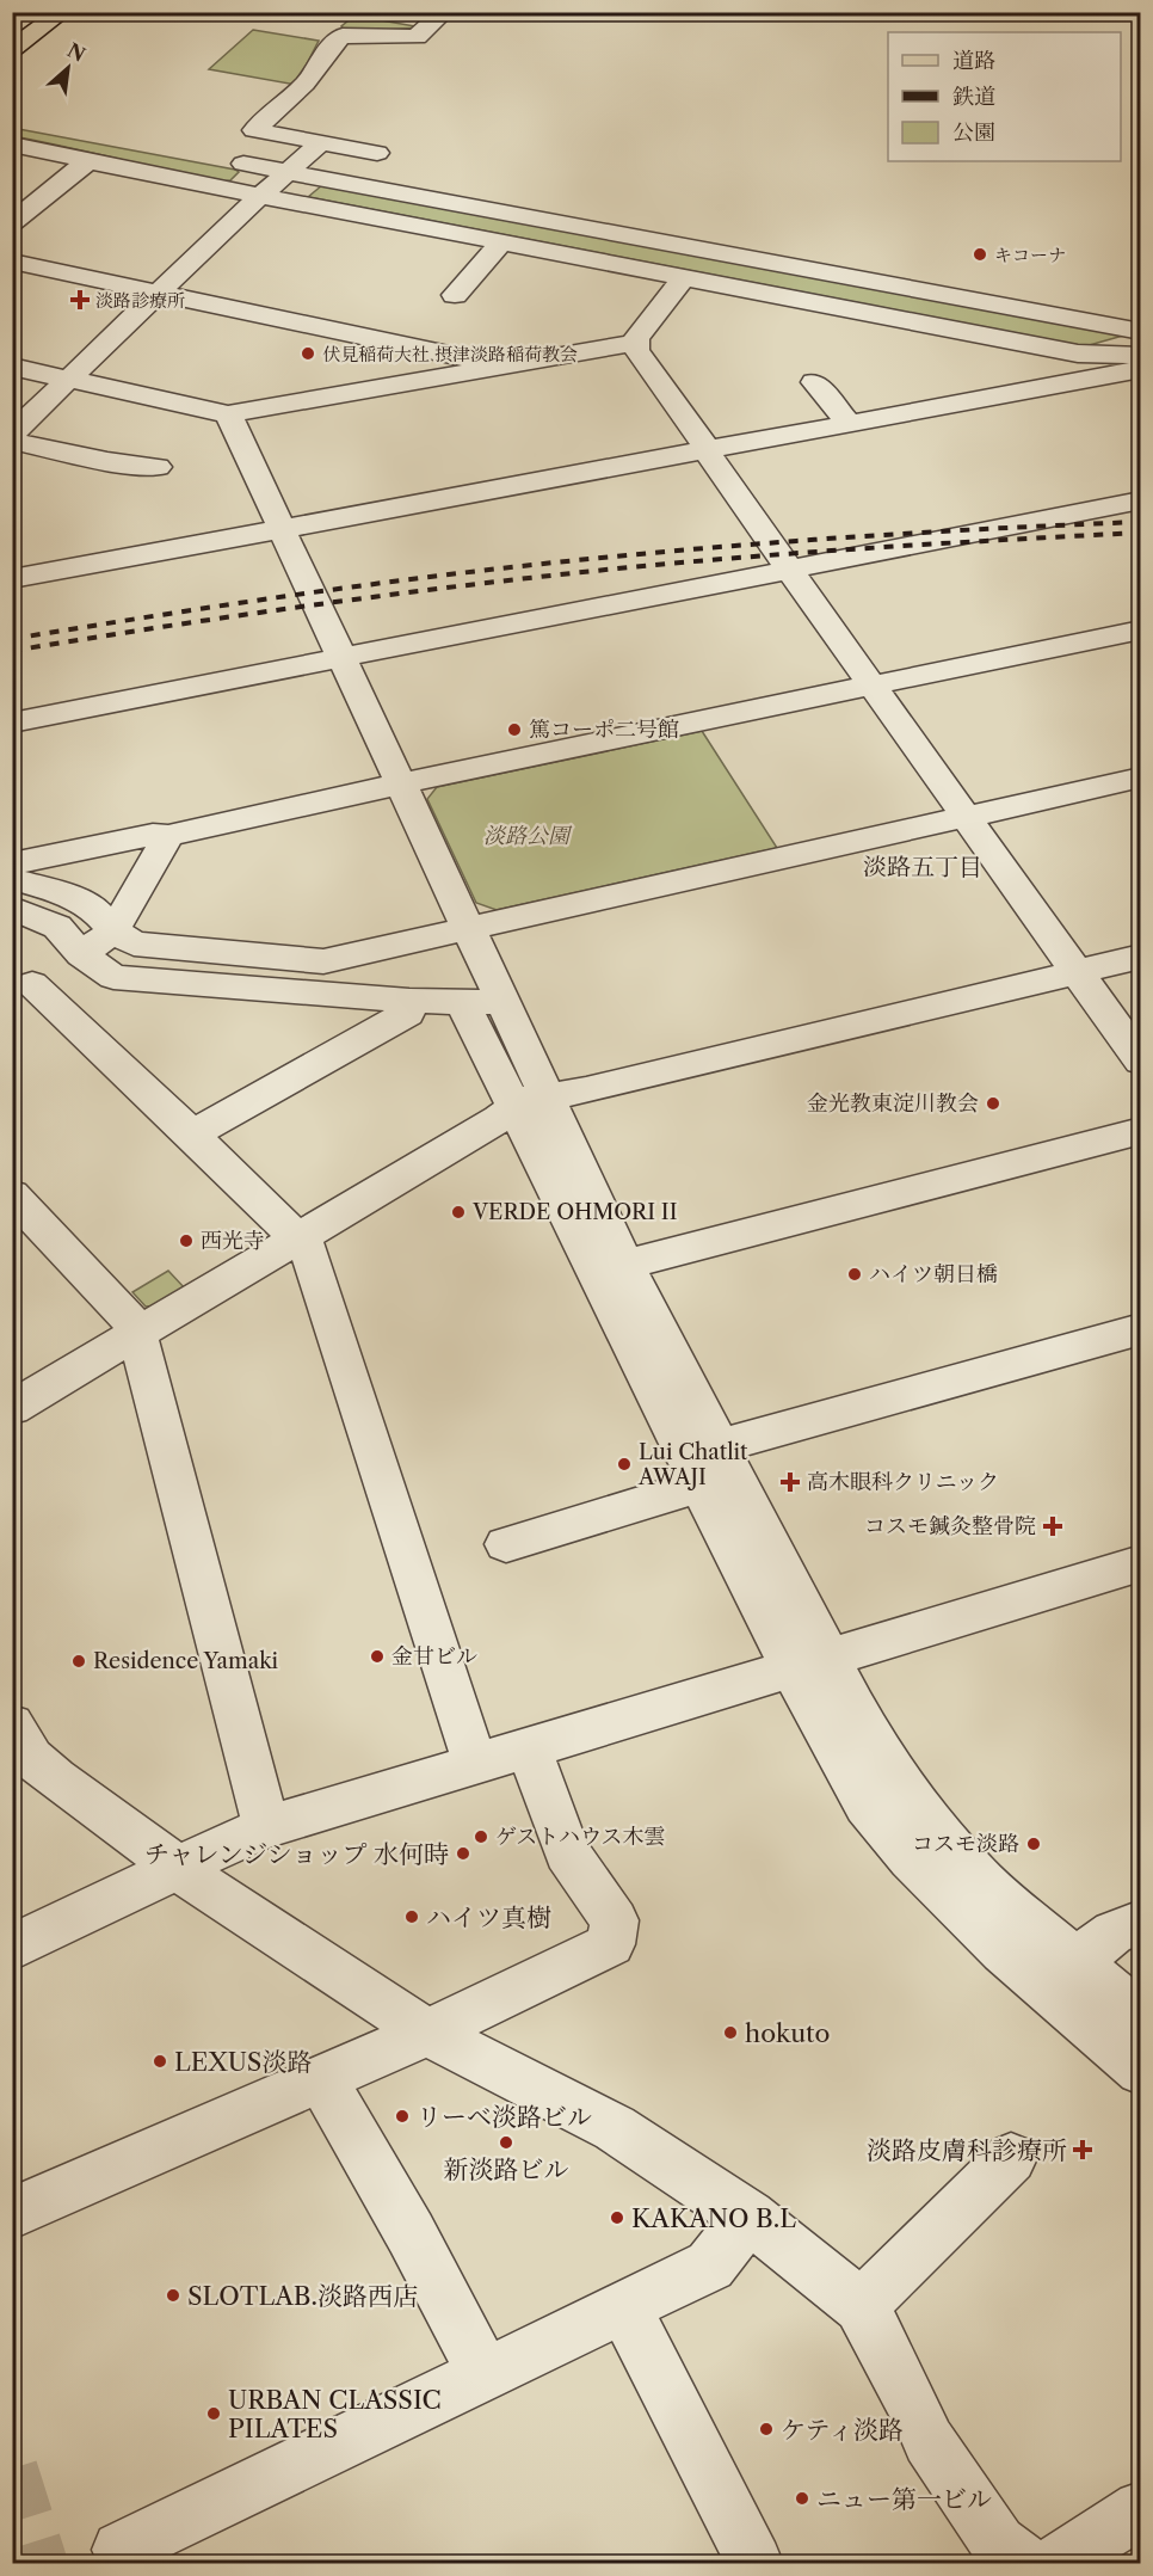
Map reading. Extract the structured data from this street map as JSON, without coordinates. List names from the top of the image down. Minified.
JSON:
{"districts":["淡路五丁目"],"parks":["淡路公園"],"places":{"other":["キコーナ","伏見稲荷大社 摂津淡路稲荷教会","篤コーポ二号館","金光教東淀川教会","VERDE OHMORI II","西光寺","ハイツ朝日橋","Lui Chatlit AWAJI","金甘ビル","Residence Yamaki","ゲストハウス木雲","コスモ淡路","チャレンジショップ 水何時","ハイツ真樹","hokuto","LEXUS淡路","リーベ淡路ビル","新淡路ビル","KAKANO B.L","SLOTLAB.淡路西店","URBAN CLASSIC PILATES","ケティ淡路","ニュー第一ビル"],"health":["淡路診療所","高木眼科クリニック","コスモ鍼灸整骨院","淡路皮膚科診療所"]},"legend":["道路","鉄道","公園"],"north":"top right"}
